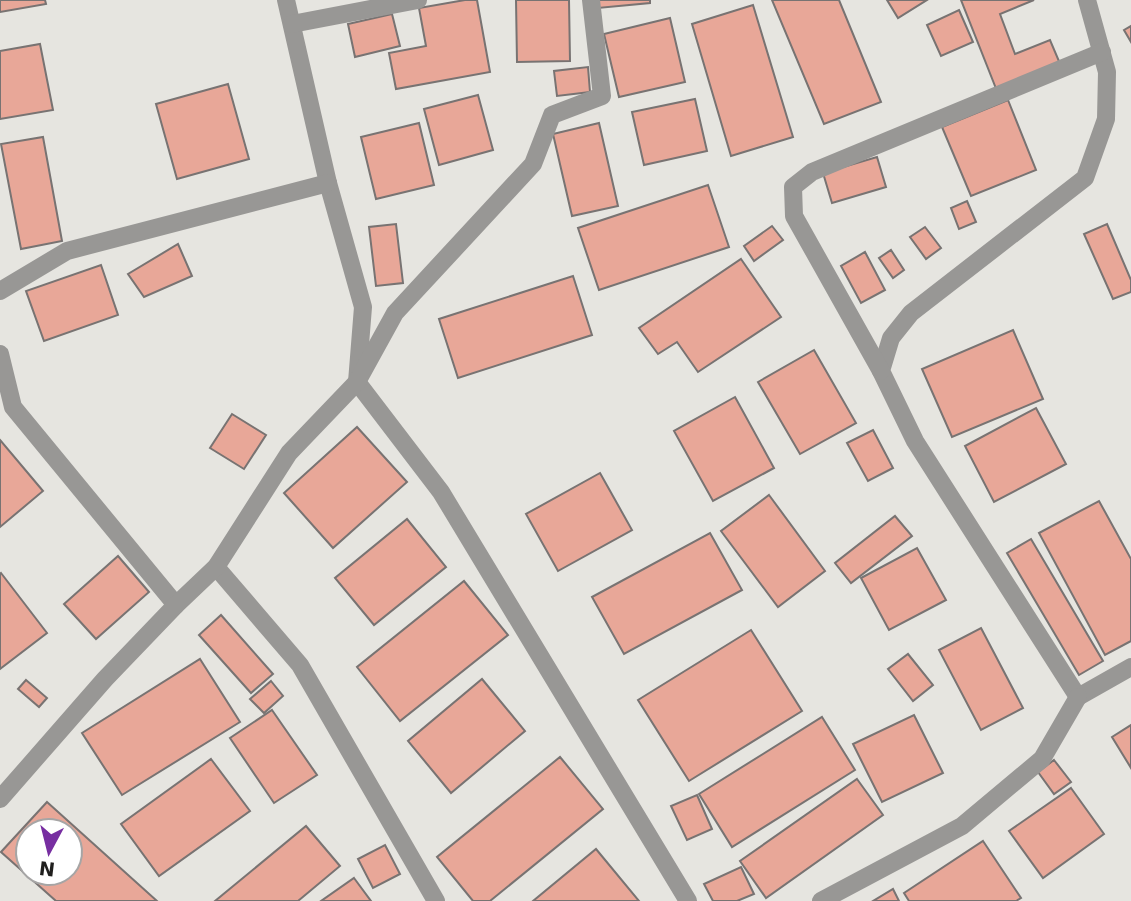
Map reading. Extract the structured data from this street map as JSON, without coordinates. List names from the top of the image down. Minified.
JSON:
{"north":"bottom"}
